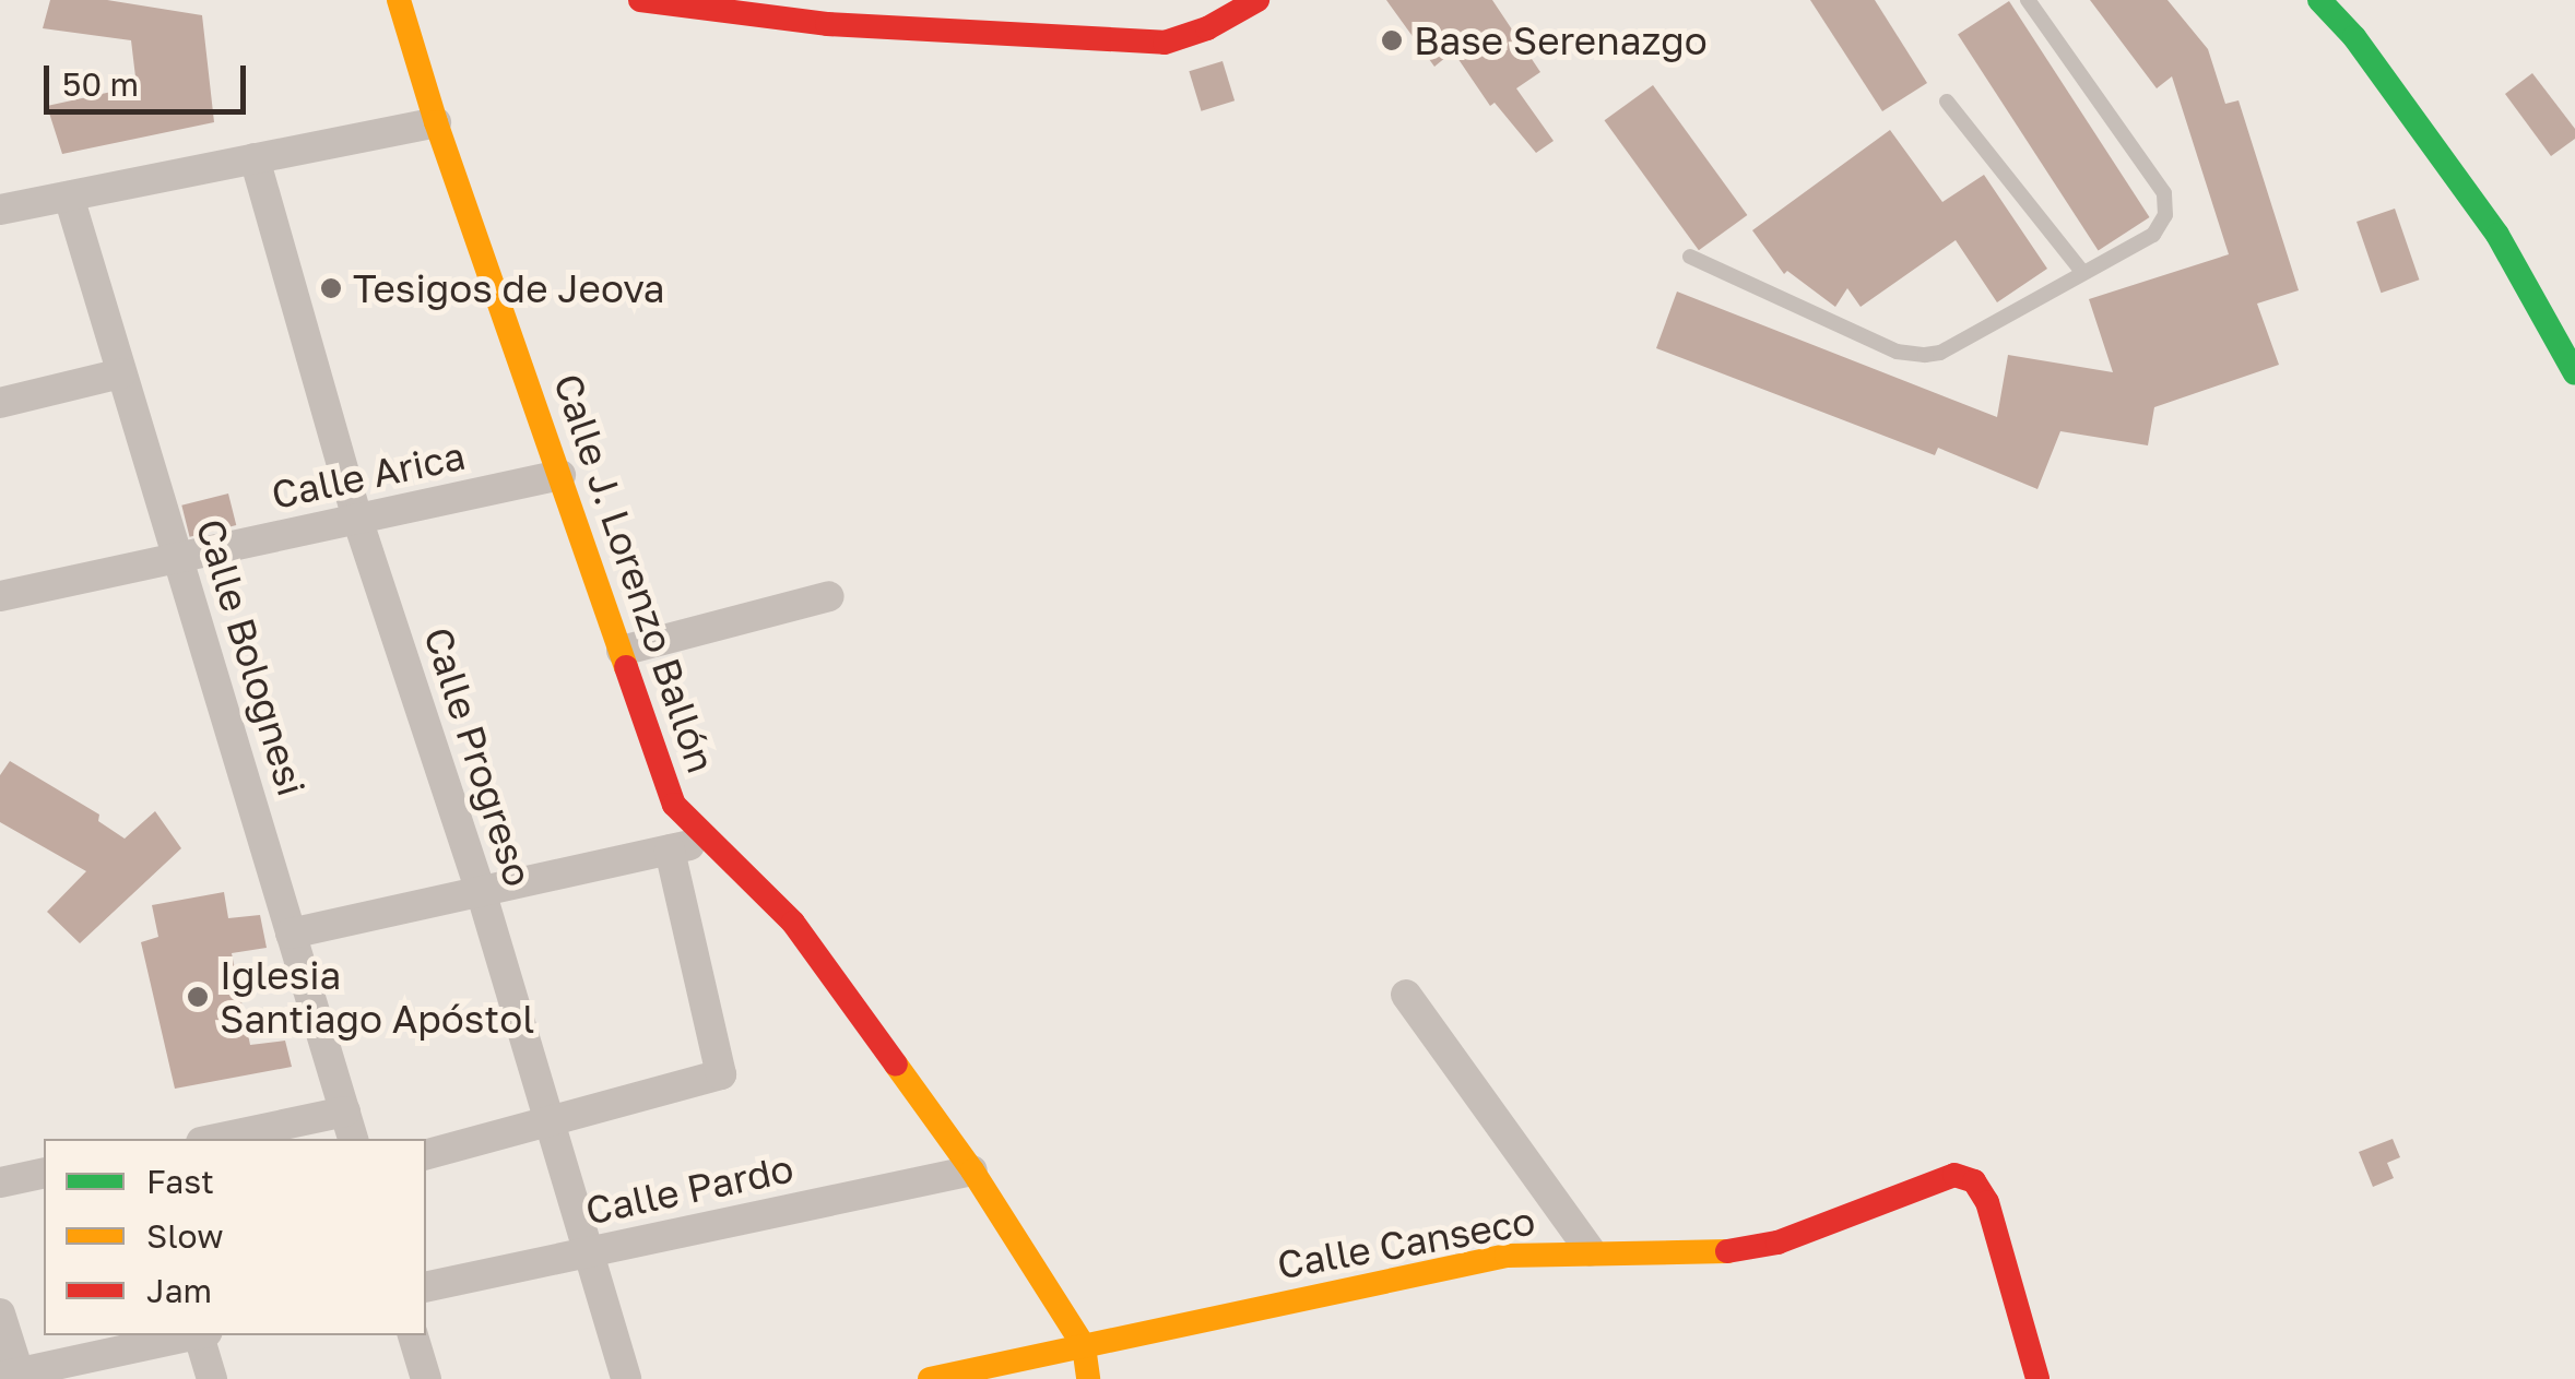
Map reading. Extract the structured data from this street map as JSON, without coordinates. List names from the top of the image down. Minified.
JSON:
{"streets":{"street":["Calle Arica","Calle J. Lorenzo Ballón","Calle Bolognesi","Calle Progreso","Calle Pardo","Calle Canseco"]},"crossings":[["Calle Arica","Calle J. Lorenzo Ballón"],["Calle Arica","Calle Bolognesi"],["Calle Arica","Calle Progreso"],["Calle J. Lorenzo Ballón","Calle Pardo"],["Calle J. Lorenzo Ballón","Calle Canseco"],["Calle Progreso","Calle Pardo"]],"places":["Base Serenazgo","Tesigos de Jeova","Iglesia Santiago Apóstol"],"legend":["Fast","Slow","Jam"],"scale_bar":"50 m"}
